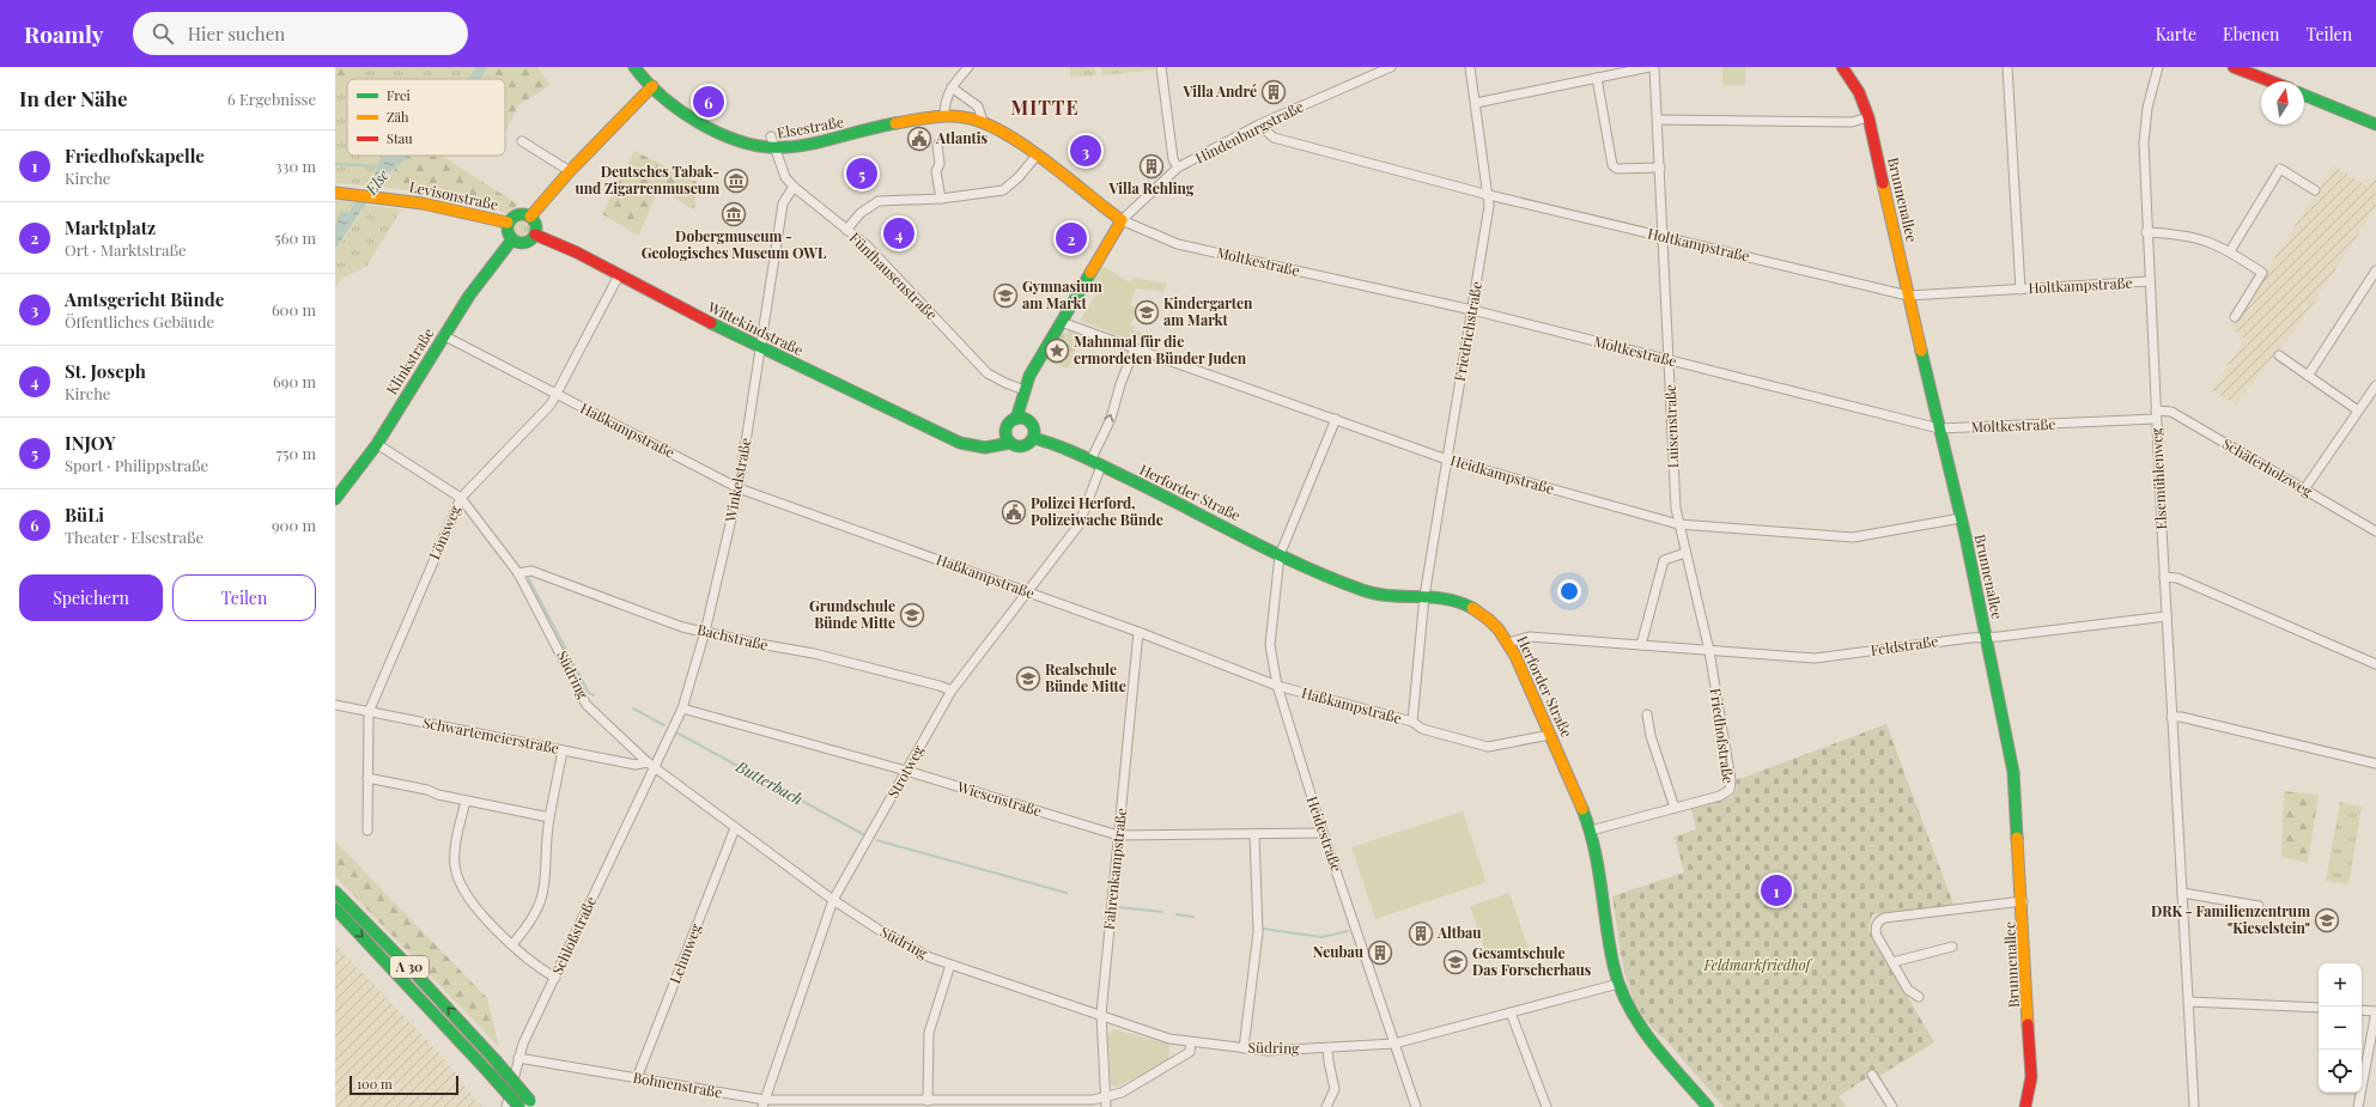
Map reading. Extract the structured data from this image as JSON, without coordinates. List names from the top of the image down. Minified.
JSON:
{"streets":{"main road":["Elsestraße","Levisonstraße","Brunnenallee","Wittekindstraße","Klinkstraße","Herforder Straße","A 30"],"street":["Hindenburgstraße","Holtkampstraße","Moltkestraße","Fünfhausenstraße","Friedrichstraße","Luisenstraße","Haßkampstraße","Schäferholzweg","Heidkampstraße","Elsemühlenweg","Winkelstraße","Lönsweg","Bachstraße","Feldstraße","Südring","Schwartemeierstraße","Friedhofstraße","Strotweg","Wiesenstraße","Heidestraße","Fahrenkampstraße","Schloßstraße","Lehmweg","Bohnenstraße"]},"crossings":[["Elsestraße","Fünfhausenstraße"],["Hindenburgstraße","Holtkampstraße"],["Hindenburgstraße","Moltkestraße"],["Levisonstraße","Wittekindstraße"],["Levisonstraße","Klinkstraße"],["Brunnenallee","Holtkampstraße"],["Brunnenallee","Moltkestraße"],["Brunnenallee","Heidkampstraße"],["Brunnenallee","Feldstraße"],["Holtkampstraße","Friedrichstraße"],["Holtkampstraße","Luisenstraße"],["Holtkampstraße","Elsemühlenweg"],["Moltkestraße","Friedrichstraße"],["Moltkestraße","Luisenstraße"],["Moltkestraße","Elsemühlenweg"],["Fünfhausenstraße","Winkelstraße"],["Wittekindstraße","Klinkstraße"],["Wittekindstraße","Winkelstraße"],["Wittekindstraße","Herforder Straße"],["Wittekindstraße","Lönsweg"],["Friedrichstraße","Haßkampstraße"],["Friedrichstraße","Heidkampstraße"],["Friedrichstraße","Herforder Straße"],["Klinkstraße","Haßkampstraße"],["Klinkstraße","Südring"],["Luisenstraße","Heidkampstraße"],["Luisenstraße","Feldstraße"],["Luisenstraße","Friedhofstraße"],["Haßkampstraße","Winkelstraße"],["Haßkampstraße","Herforder Straße"],["Haßkampstraße","Lönsweg"],["Haßkampstraße","Strotweg"],["Haßkampstraße","Heidestraße"],["Haßkampstraße","Fahrenkampstraße"],["Schäferholzweg","Elsemühlenweg"],["Heidkampstraße","Heidestraße"],["Elsemühlenweg","Feldstraße"],["Winkelstraße","Bachstraße"],["Winkelstraße","Südring"],["Winkelstraße","Schwartemeierstraße"],["Winkelstraße","Wiesenstraße"],["Winkelstraße","Schloßstraße"],["Herforder Straße","Feldstraße"],["Herforder Straße","Südring"],["Herforder Straße","Friedhofstraße"],["Herforder Straße","Strotweg"],["Herforder Straße","Heidestraße"],["Lönsweg","Südring"],["Lönsweg","Schwartemeierstraße"],["Bachstraße","Südring"],["Bachstraße","Strotweg"],["Feldstraße","Friedhofstraße"],["Südring","Schwartemeierstraße"],["Südring","Strotweg"],["Südring","Heidestraße"],["Südring","Fahrenkampstraße"],["Südring","Schloßstraße"],["Südring","Lehmweg"],["Südring","Bohnenstraße"],["Schwartemeierstraße","Schloßstraße"],["Strotweg","Wiesenstraße"],["Strotweg","Bohnenstraße"],["Wiesenstraße","Heidestraße"],["Wiesenstraße","Fahrenkampstraße"],["Fahrenkampstraße","Bohnenstraße"],["Schloßstraße","Bohnenstraße"],["Lehmweg","Bohnenstraße"]],"districts":["MITTE"],"water":["Else","Butterbach"],"parks":["Feldmarkfriedhof"],"places":{"building":["Villa André","Villa Rehling","Altbau","Neubau"],"public building":["Atlantis","Polizei Herford, Polizeiwache Bünde"],"museum":["Deutsches Tabak- und Zigarrenmuseum","Dobergmuseum - Geologisches Museum OWL"],"school or university":["Gymnasium am Markt","Kindergarten am Markt","Grundschule Bünde Mitte","Realschule Bünde Mitte","DRK - Familienzentrum \"Kieselstein\"","Gesamtschule Das Forscherhaus"],"place":["Mahnmal für die ermordeten Bünder Juden"]},"legend":["Frei","Zäh","Stau"],"scale_bar":"100 m","north":"top","page":{"header":"Roamly","search":"Hier suchen","nav":["Karte","Ebenen","Teilen"],"heading":["In der Nähe","6 Ergebnisse"],"pins":["6","3","5","4","2","1"],"list":[{"mark":"1","name":"Friedhofskapelle","note":"Kirche","value":"330 m"},{"mark":"2","name":"Marktplatz","note":"Ort · Marktstraße","value":"560 m"},{"mark":"3","name":"Amtsgericht Bünde","note":"Öffentliches Gebäude","value":"600 m"},{"mark":"4","name":"St. Joseph","note":"Kirche","value":"690 m"},{"mark":"5","name":"INJOY","note":"Sport · Philippstraße","value":"750 m"},{"mark":"6","name":"BüLi","note":"Theater · Elsestraße","value":"900 m"}],"buttons":["Speichern","Teilen"],"map_buttons":["+","−"],"scale":"100 m"}}
